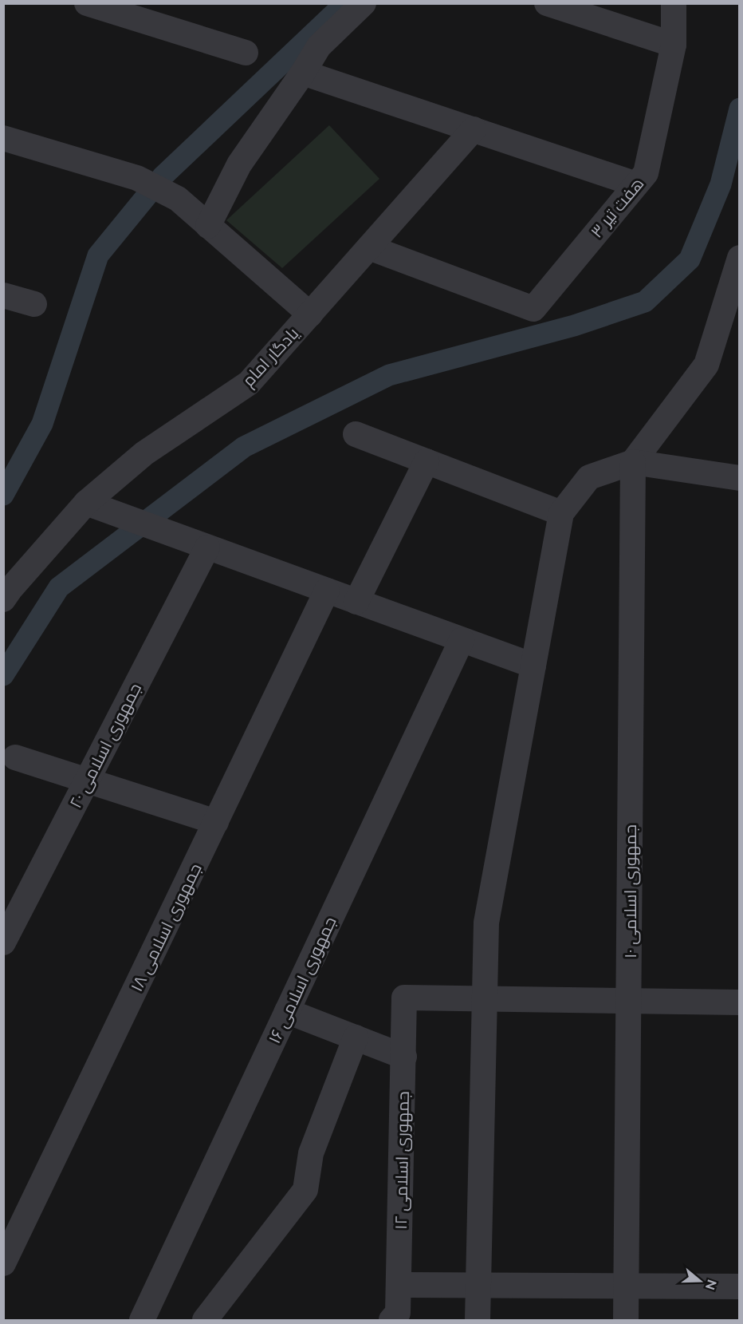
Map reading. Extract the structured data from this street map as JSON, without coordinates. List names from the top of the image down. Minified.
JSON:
{"streets":{"street":["هفت تیر ۳","یادگار امام","جمهوری اسلامی ۲۰","جمهوری اسلامی ۱۰","جمهوری اسلامی ۱۸","جمهوری اسلامی ۱۶","جمهوری اسلامی ۱۲"]},"crossings":[["هفت تیر ۳","یادگار امام"]],"north":"right"}
